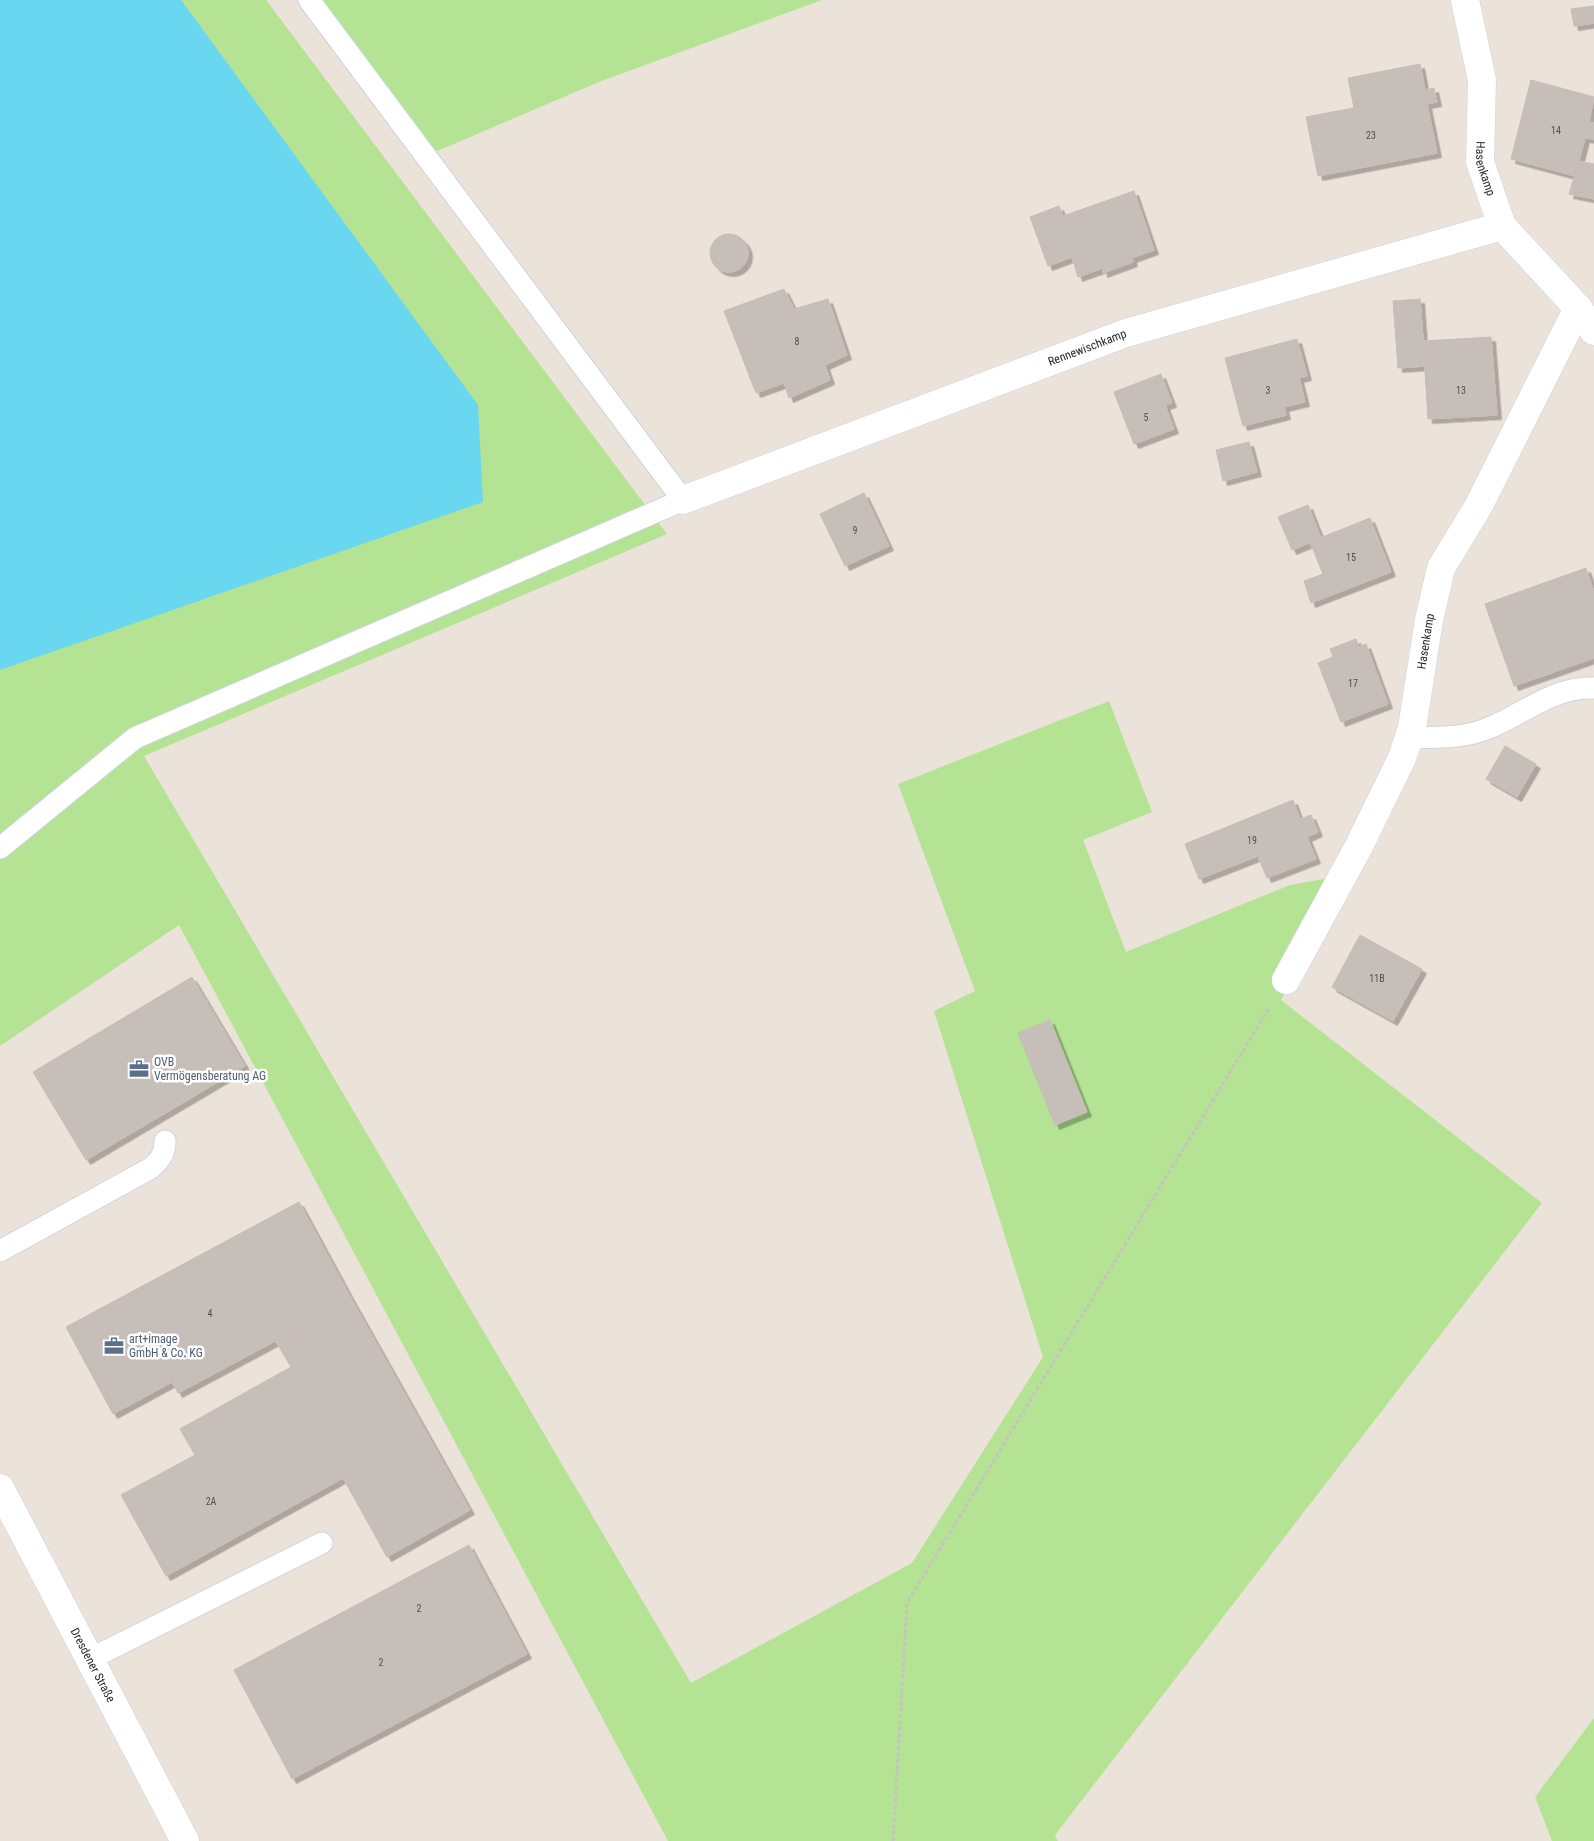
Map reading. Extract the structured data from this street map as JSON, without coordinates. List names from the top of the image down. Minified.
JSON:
{"streets":{"street":["Hasenkamp","Rennewischkamp","Dresdener Straße"]},"crossings":[["Hasenkamp","Rennewischkamp"]],"places":{"office":["OVB Vermögensberatung AG","art+image GmbH & Co. KG"]},"house_numbers":["14","23","8","3","13","5","9","15","17","19","11B","4","2A","2","2"]}
